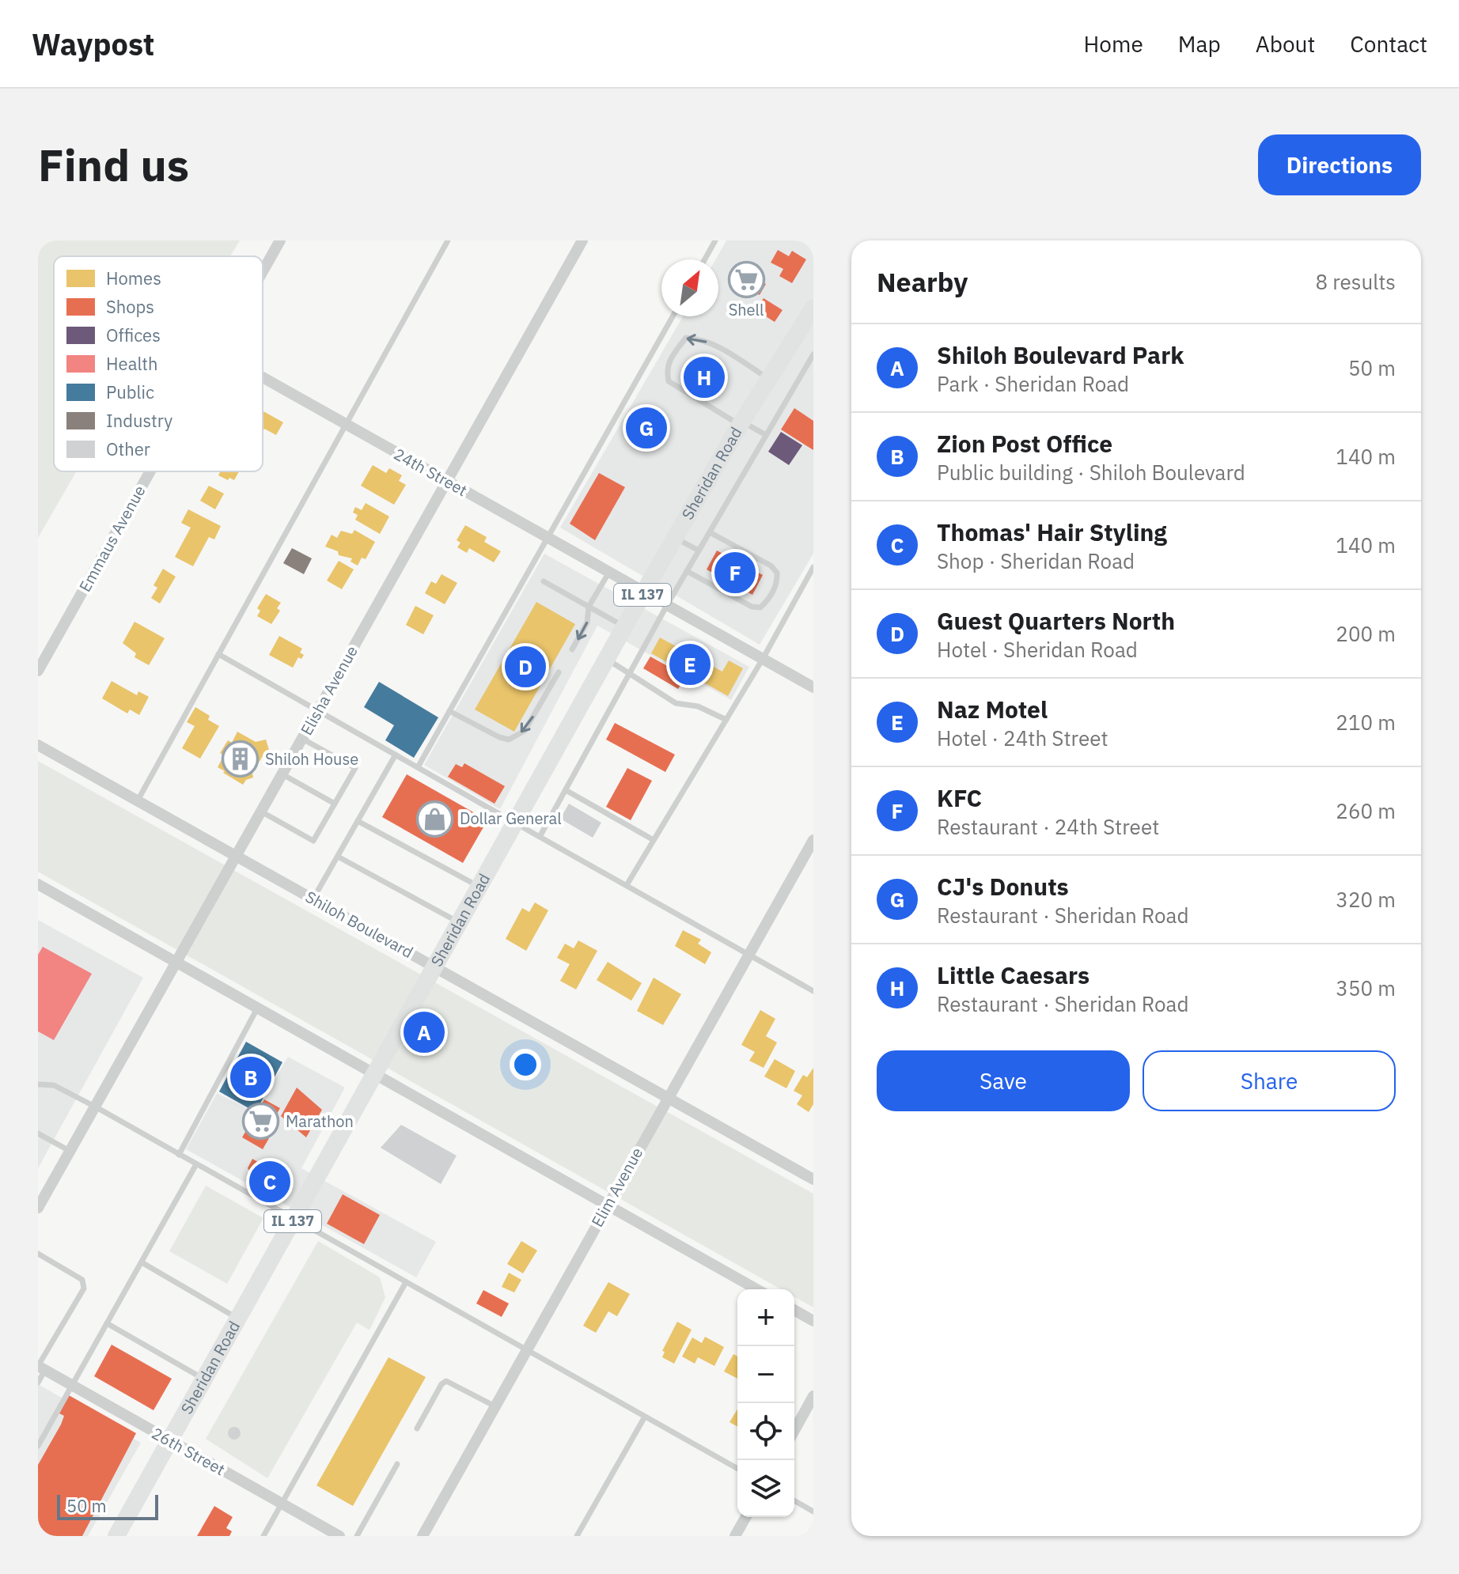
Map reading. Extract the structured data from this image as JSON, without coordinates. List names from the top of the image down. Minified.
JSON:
{"streets":{"main road":["Sheridan Road","IL 137"],"street":["24th Street","Emmaus Avenue","Elisha Avenue","Shiloh Boulevard","Elim Avenue","26th Street"]},"crossings":[["24th Street","Sheridan Road"],["24th Street","Elisha Avenue"],["Sheridan Road","Shiloh Boulevard"],["Sheridan Road","26th Street"],["Elisha Avenue","Shiloh Boulevard"],["Shiloh Boulevard","Elim Avenue"]],"places":{"supermarket":["Shell","Marathon"],"building":["Shiloh House"],"shop":["Dollar General"]},"legend":["Homes","Shops","Offices","Health","Public","Industry","Other"],"scale_bar":"50 m","north":"top right","page":{"header":"Waypost","nav":["Home","Map","About","Contact"],"buttons":["Directions",["Save","Share"]],"title":"Find us","heading":["Nearby","8 results"],"list":[{"mark":"A","name":"Shiloh Boulevard Park","note":"Park · Sheridan Road","value":"50 m"},{"mark":"B","name":"Zion Post Office","note":"Public building · Shiloh Boulevard","value":"140 m"},{"mark":"C","name":"Thomas' Hair Styling","note":"Shop · Sheridan Road","value":"140 m"},{"mark":"D","name":"Guest Quarters North","note":"Hotel · Sheridan Road","value":"200 m"},{"mark":"E","name":"Naz Motel","note":"Hotel · 24th Street","value":"210 m"},{"mark":"F","name":"KFC","note":"Restaurant · 24th Street","value":"260 m"},{"mark":"G","name":"CJ's Donuts","note":"Restaurant · Sheridan Road","value":"320 m"},{"mark":"H","name":"Little Caesars","note":"Restaurant · Sheridan Road","value":"350 m"}],"pins":["H","G","F","E","D","A","B","C"],"map_buttons":["+","−"],"scale":"50 m"}}
